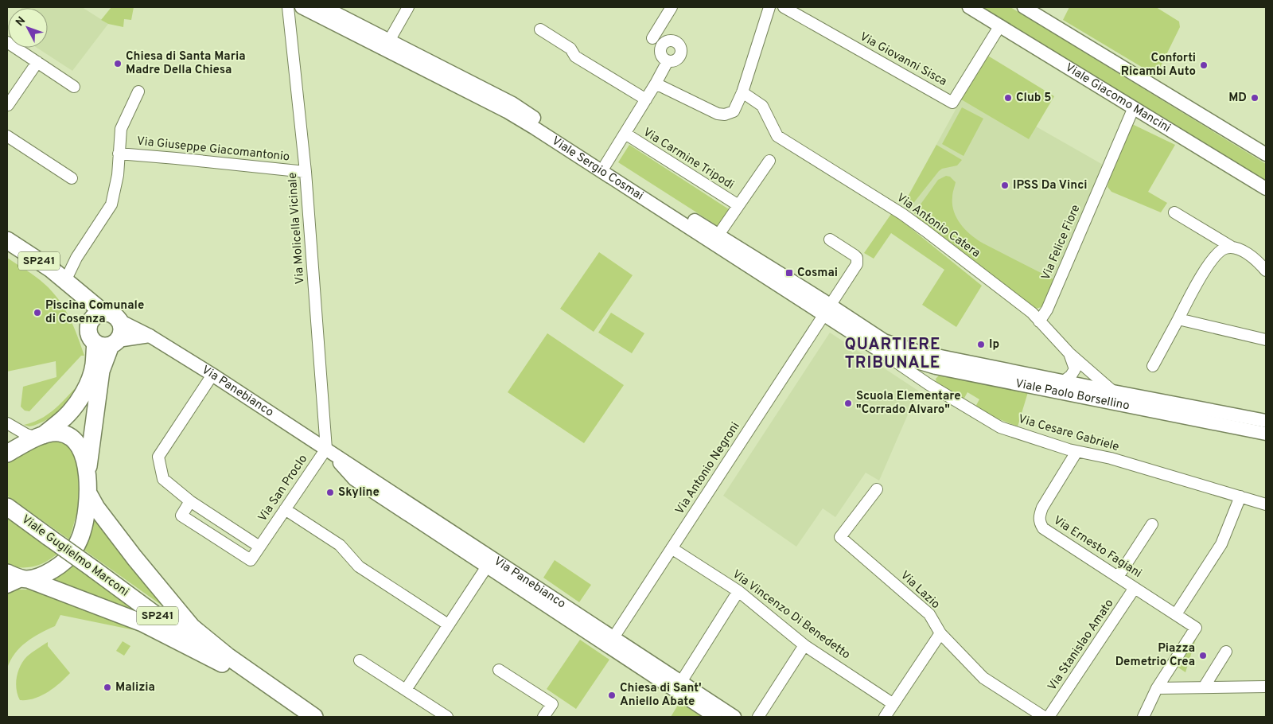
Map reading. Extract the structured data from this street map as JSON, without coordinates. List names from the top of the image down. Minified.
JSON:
{"streets":{"main road":["SP241","Viale Guglielmo Marconi"],"street":["Via Giovanni Sisca","Viale Giacomo Mancini","Via Giuseppe Giacomantonio","Via Carmine Tripodi","Viale Sergio Cosmai","Via Antonio Catera","Via Molicella Vicinale","Via Felice Fiore","Via Panebianco","Viale Paolo Borsellino","Via Cesare Gabriele","Via Antonio Negroni","Via San Proclo","Via Ernesto Fagiani","Via Lazio","Via Vincenzo Di Benedetto","Via Stanislao Amato"]},"crossings":[["Via Giovanni Sisca","Viale Giacomo Mancini"],["Viale Giacomo Mancini","Via Felice Fiore"],["Via Giuseppe Giacomantonio","Via Molicella Vicinale"],["Viale Sergio Cosmai","Viale Paolo Borsellino"],["Viale Sergio Cosmai","Via Cesare Gabriele"],["Viale Sergio Cosmai","Via Antonio Negroni"],["Via Antonio Catera","Via Felice Fiore"],["Via Antonio Catera","Viale Paolo Borsellino"],["Via Molicella Vicinale","Via Panebianco"],["Via Molicella Vicinale","Via San Proclo"],["Via Panebianco","Via Antonio Negroni"],["Via Panebianco","Via San Proclo"],["Viale Paolo Borsellino","Via Cesare Gabriele"],["Via Cesare Gabriele","Via Ernesto Fagiani"],["Via Antonio Negroni","Via Vincenzo Di Benedetto"],["Via Ernesto Fagiani","Via Stanislao Amato"],["Via Lazio","Via Stanislao Amato"]],"districts":["QUARTIERE TRIBUNALE"],"places":{"other":["Chiesa di Santa Maria Madre Della Chiesa","Conforti Ricambi Auto","Club 5","MD","IPSS Da Vinci","Piscina Comunale di Cosenza","Ip","Scuola Elementare \"Corrado Alvaro\"","Skyline","Piazza Demetrio Crea","Malizia","Chiesa di Sant' Aniello Abate"],"transit":["Cosmai"]},"north":"top left"}
